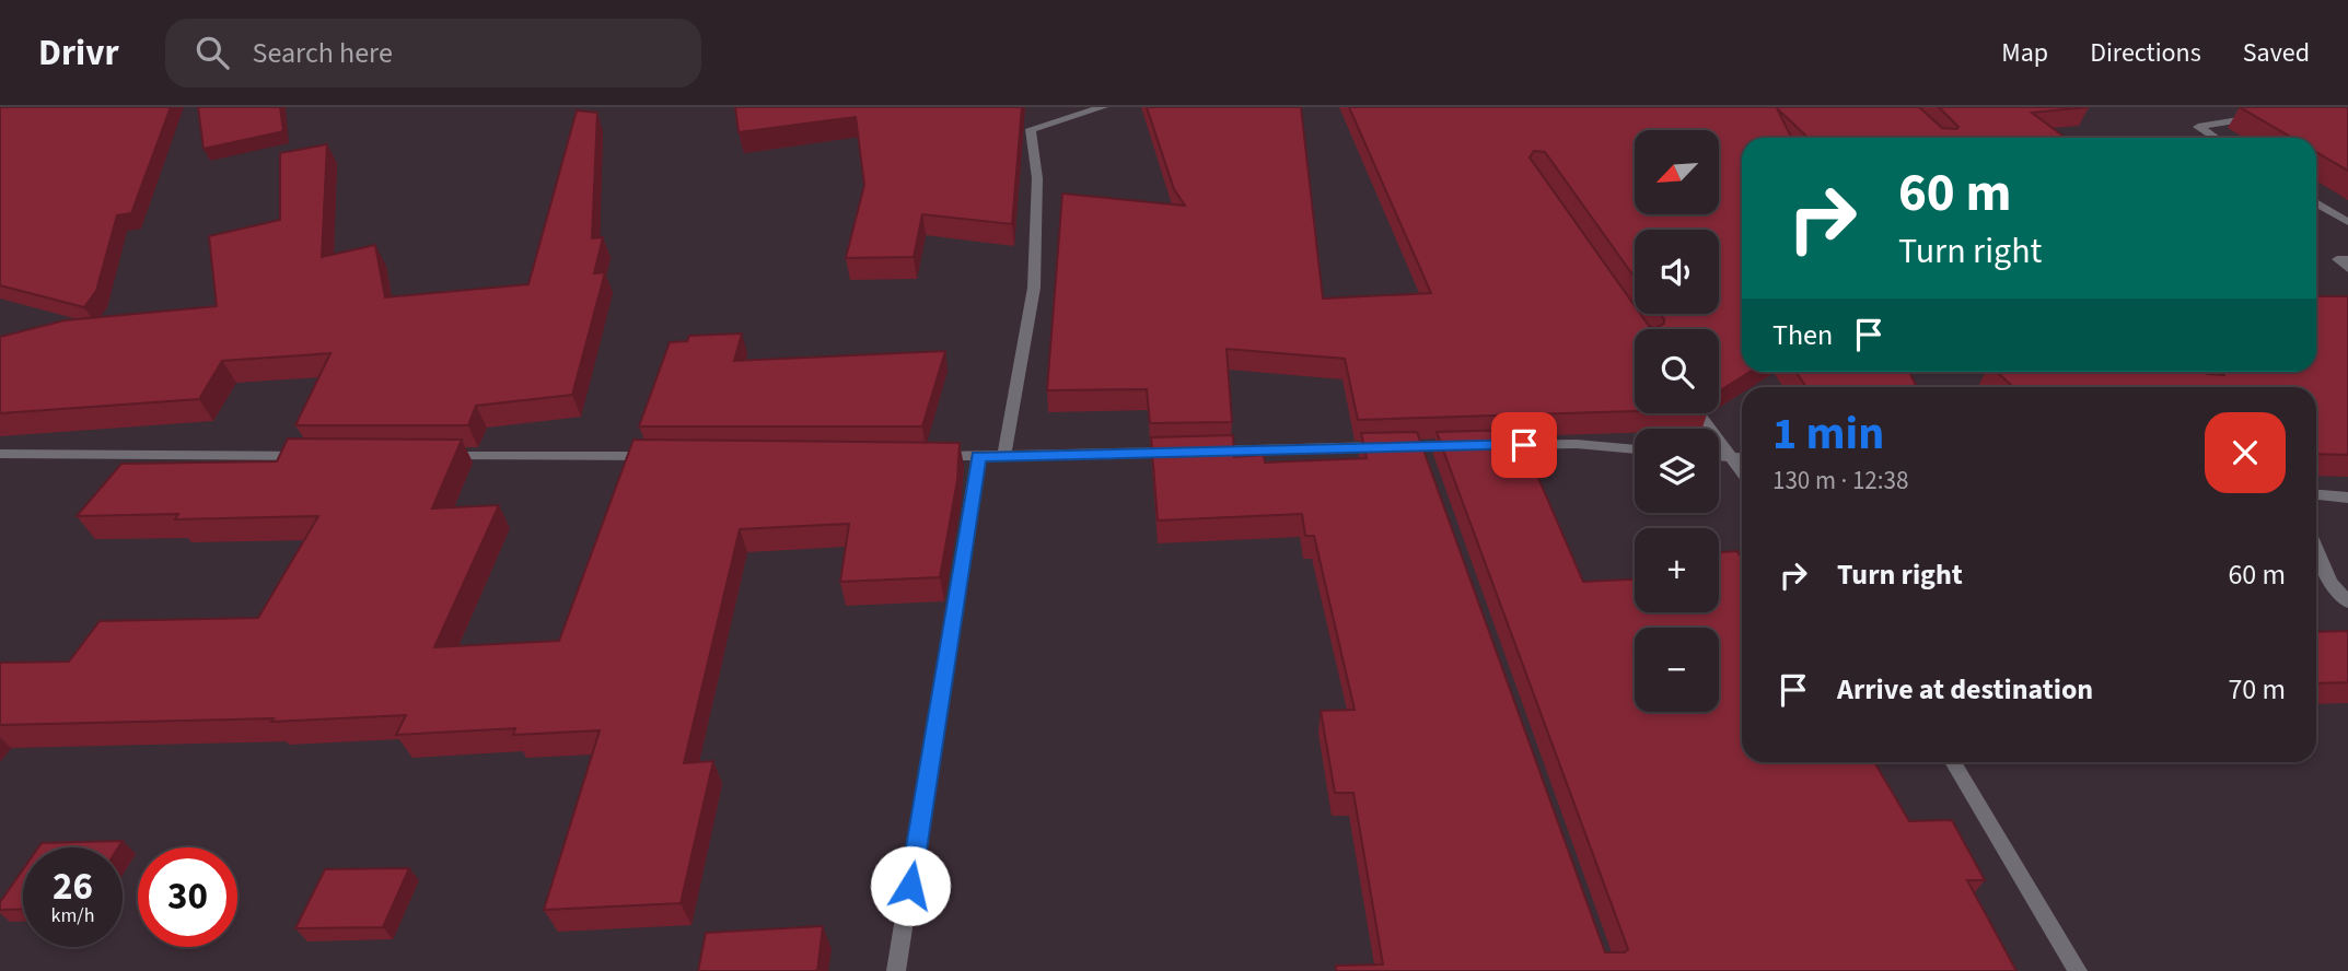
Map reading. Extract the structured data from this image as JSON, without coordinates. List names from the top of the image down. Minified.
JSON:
{"north":"bottom left","page":{"header":"Drivr","search":"Search here","nav":["Map","Directions","Saved"],"map_buttons":["+","−"],"turn":["60 m","Turn right"],"then":"Then","heading":["1 min","130 m · 12:38"],"list":[{"name":"Turn right","value":"60 m"},{"name":"Arrive at destination","value":"70 m"}],"speed":"26 km/h","limit":"30"}}
